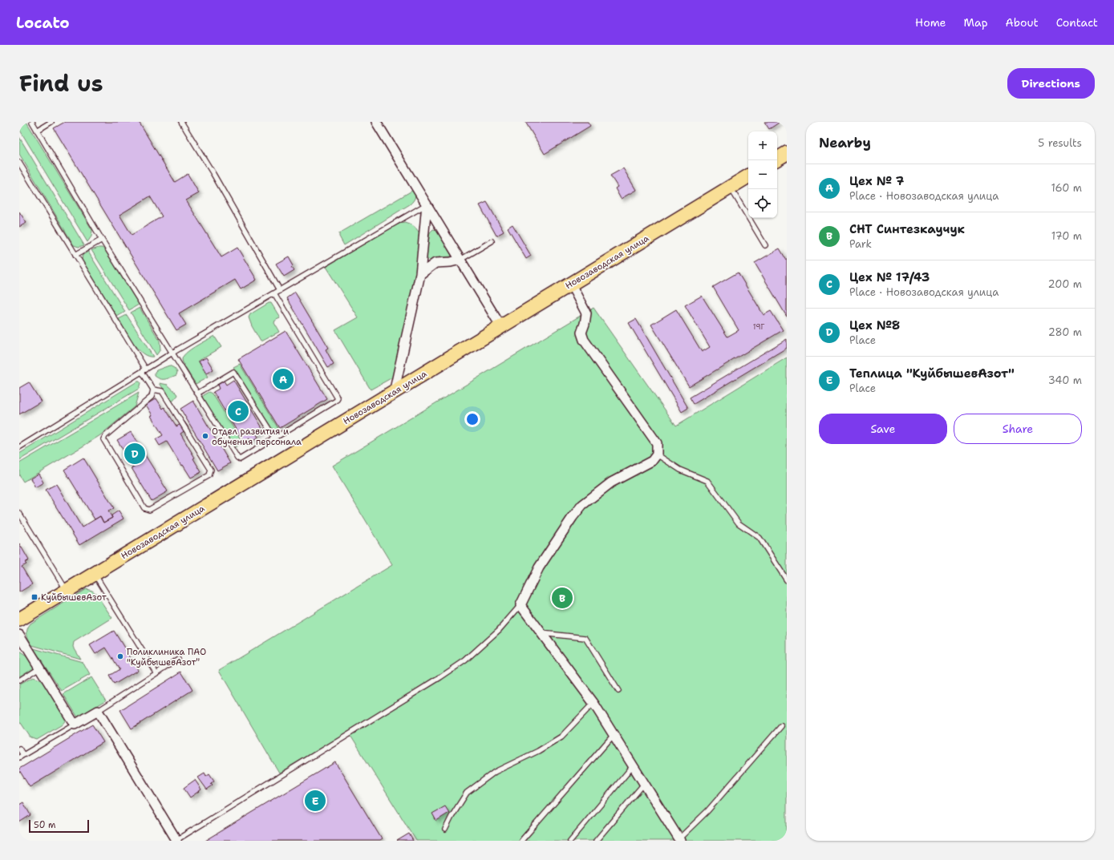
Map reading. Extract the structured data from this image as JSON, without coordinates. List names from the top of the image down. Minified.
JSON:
{"streets":{"main road":["Новозаводская улица"]},"places":{"other":["Отдел развития и обучения персонала","Поликлиника ПАО \"КуйбышевАзот\""],"transit":["КуйбышевАзот"]},"house_numbers":["19Г"],"scale_bar":"50 m","page":{"header":"Locato","nav":["Home","Map","About","Contact"],"title":"Find us","buttons":["Directions",["Save","Share"]],"heading":["Nearby","5 results"],"map_buttons":["+","−"],"list":[{"mark":"A","name":"Цех № 7","note":"Place · Новозаводская улица","value":"160 m"},{"mark":"B","name":"СНТ Синтезкаучук","note":"Park","value":"170 m"},{"mark":"C","name":"Цех № 17/43","note":"Place · Новозаводская улица","value":"200 m"},{"mark":"D","name":"Цех №8","note":"Place","value":"280 m"},{"mark":"E","name":"Теплица \"КуйбышевАзот\"","note":"Place","value":"340 m"}],"pins":["A","C","D","B","E"],"scale":"50 m"}}
